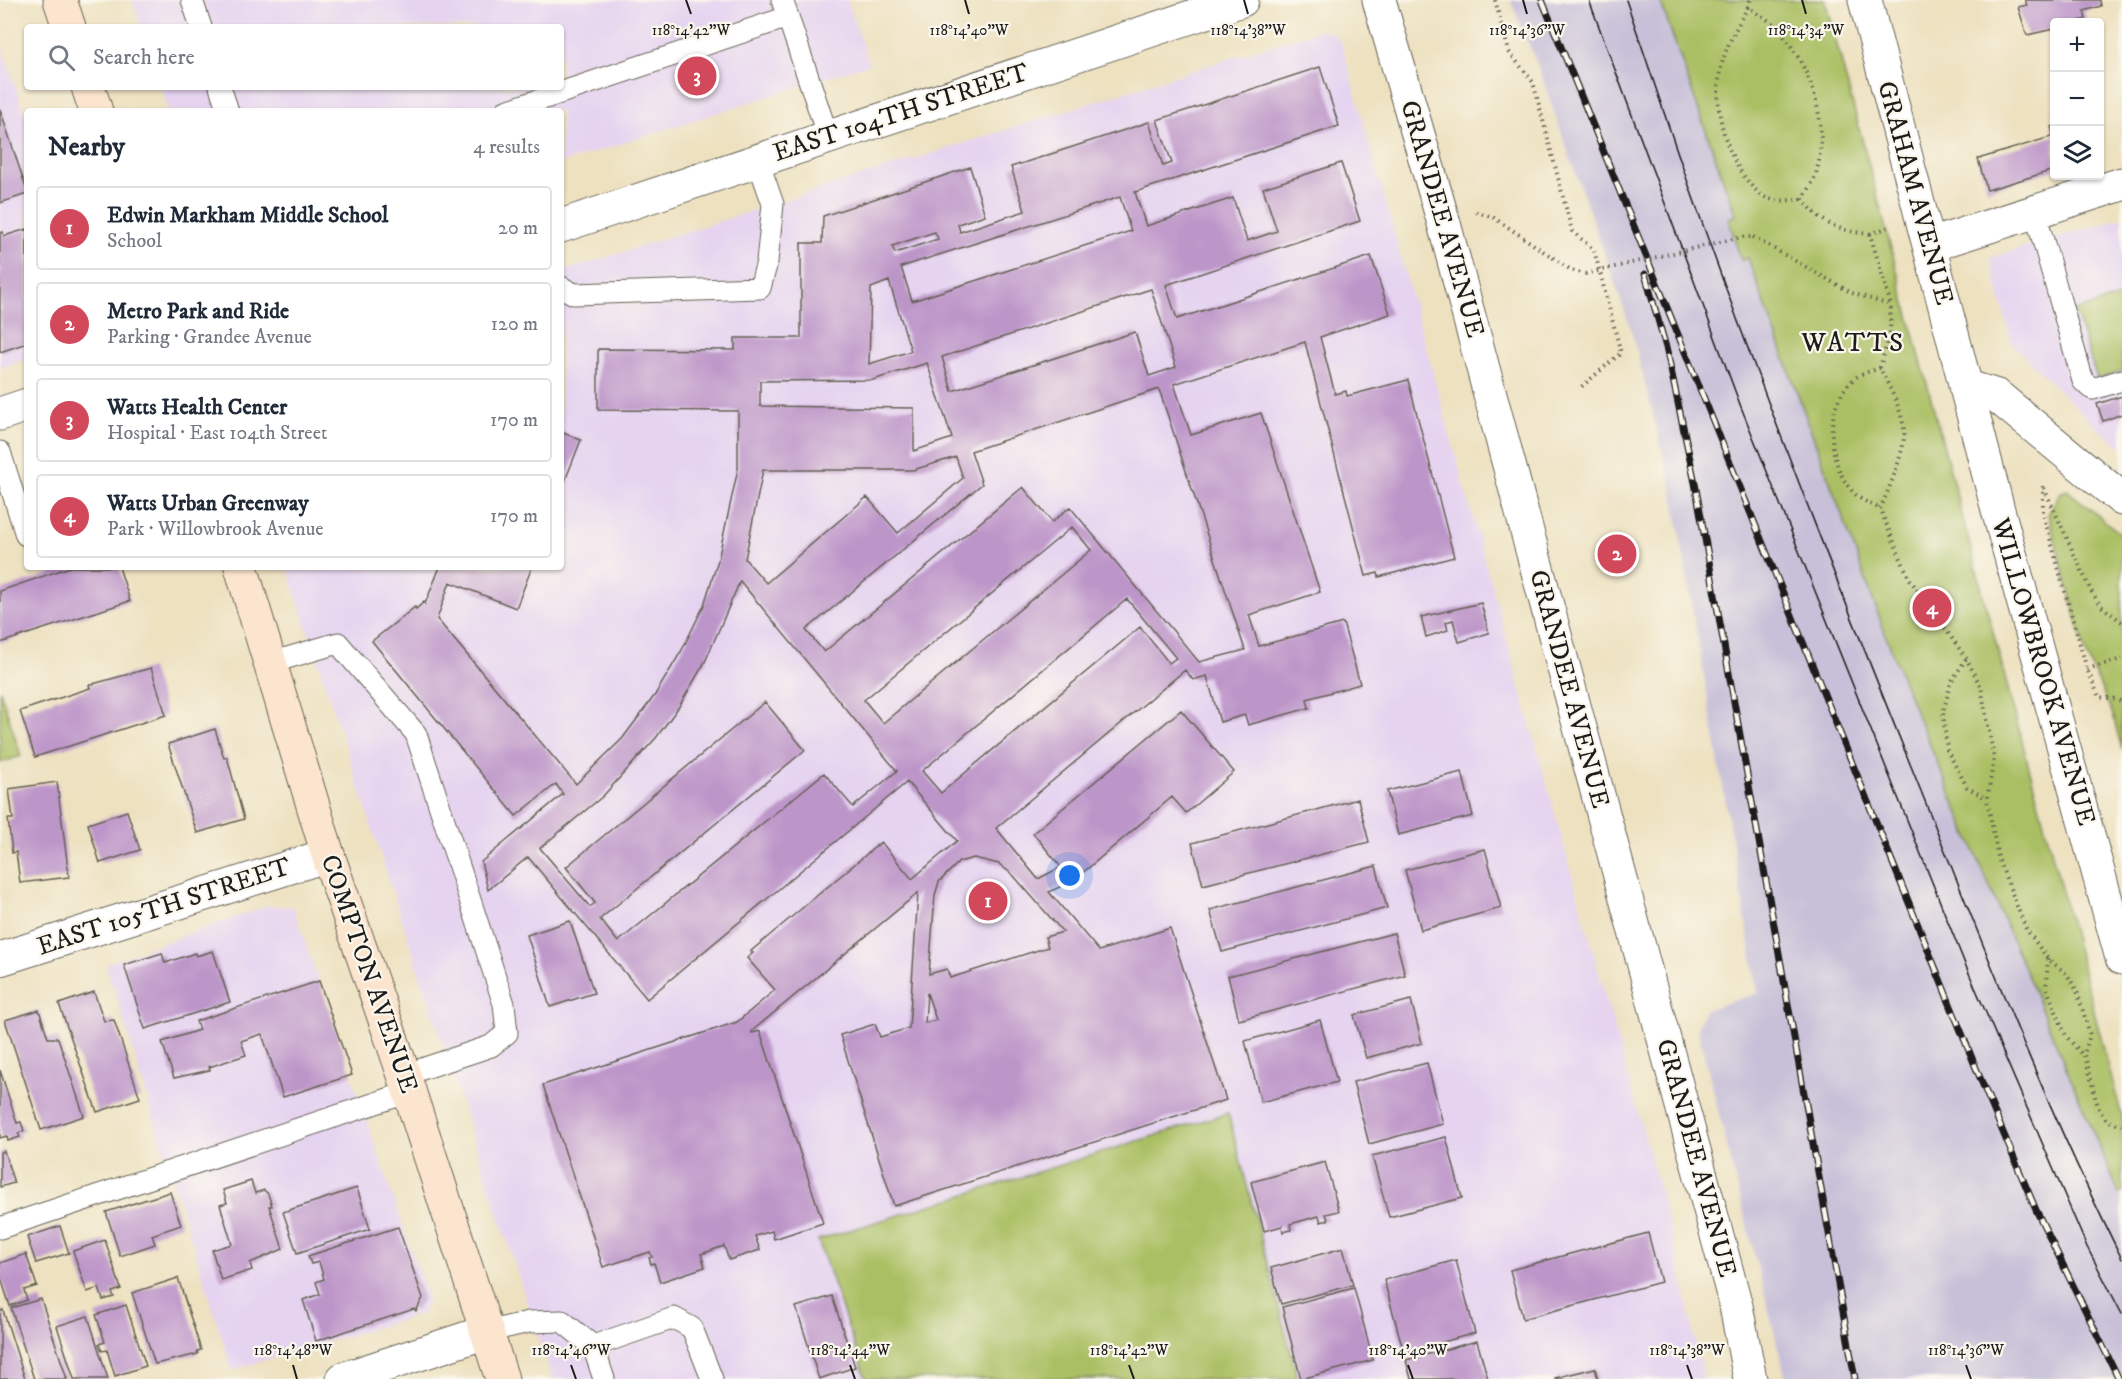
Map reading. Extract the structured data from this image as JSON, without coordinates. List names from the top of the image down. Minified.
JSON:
{"streets":{"main road":["COMPTON AVENUE"],"street":["EAST 104TH STREET","GRAHAM AVENUE","GRANDEE AVENUE","WILLOWBROOK AVENUE","EAST 105TH STREET"]},"crossings":[["GRAHAM AVENUE","WILLOWBROOK AVENUE"],["EAST 105TH STREET","COMPTON AVENUE"]],"districts":["WATTS"],"page":{"map_buttons":["+","−"],"search":"Search here","pins":["3","2","4","1"],"heading":["Nearby","4 results"],"list":[{"mark":"1","name":"Edwin Markham Middle School","note":"School","value":"20 m"},{"mark":"2","name":"Metro Park and Ride","note":"Parking · Grandee Avenue","value":"120 m"},{"mark":"3","name":"Watts Health Center","note":"Hospital · East 104th Street","value":"170 m"},{"mark":"4","name":"Watts Urban Greenway","note":"Park · Willowbrook Avenue","value":"170 m"}]},"coordinates":["118°14'42\"W","118°14'40\"W","118°14'38\"W","118°14'36\"W","118°14'34\"W","118°14'48\"W","118°14'46\"W","118°14'44\"W"]}
